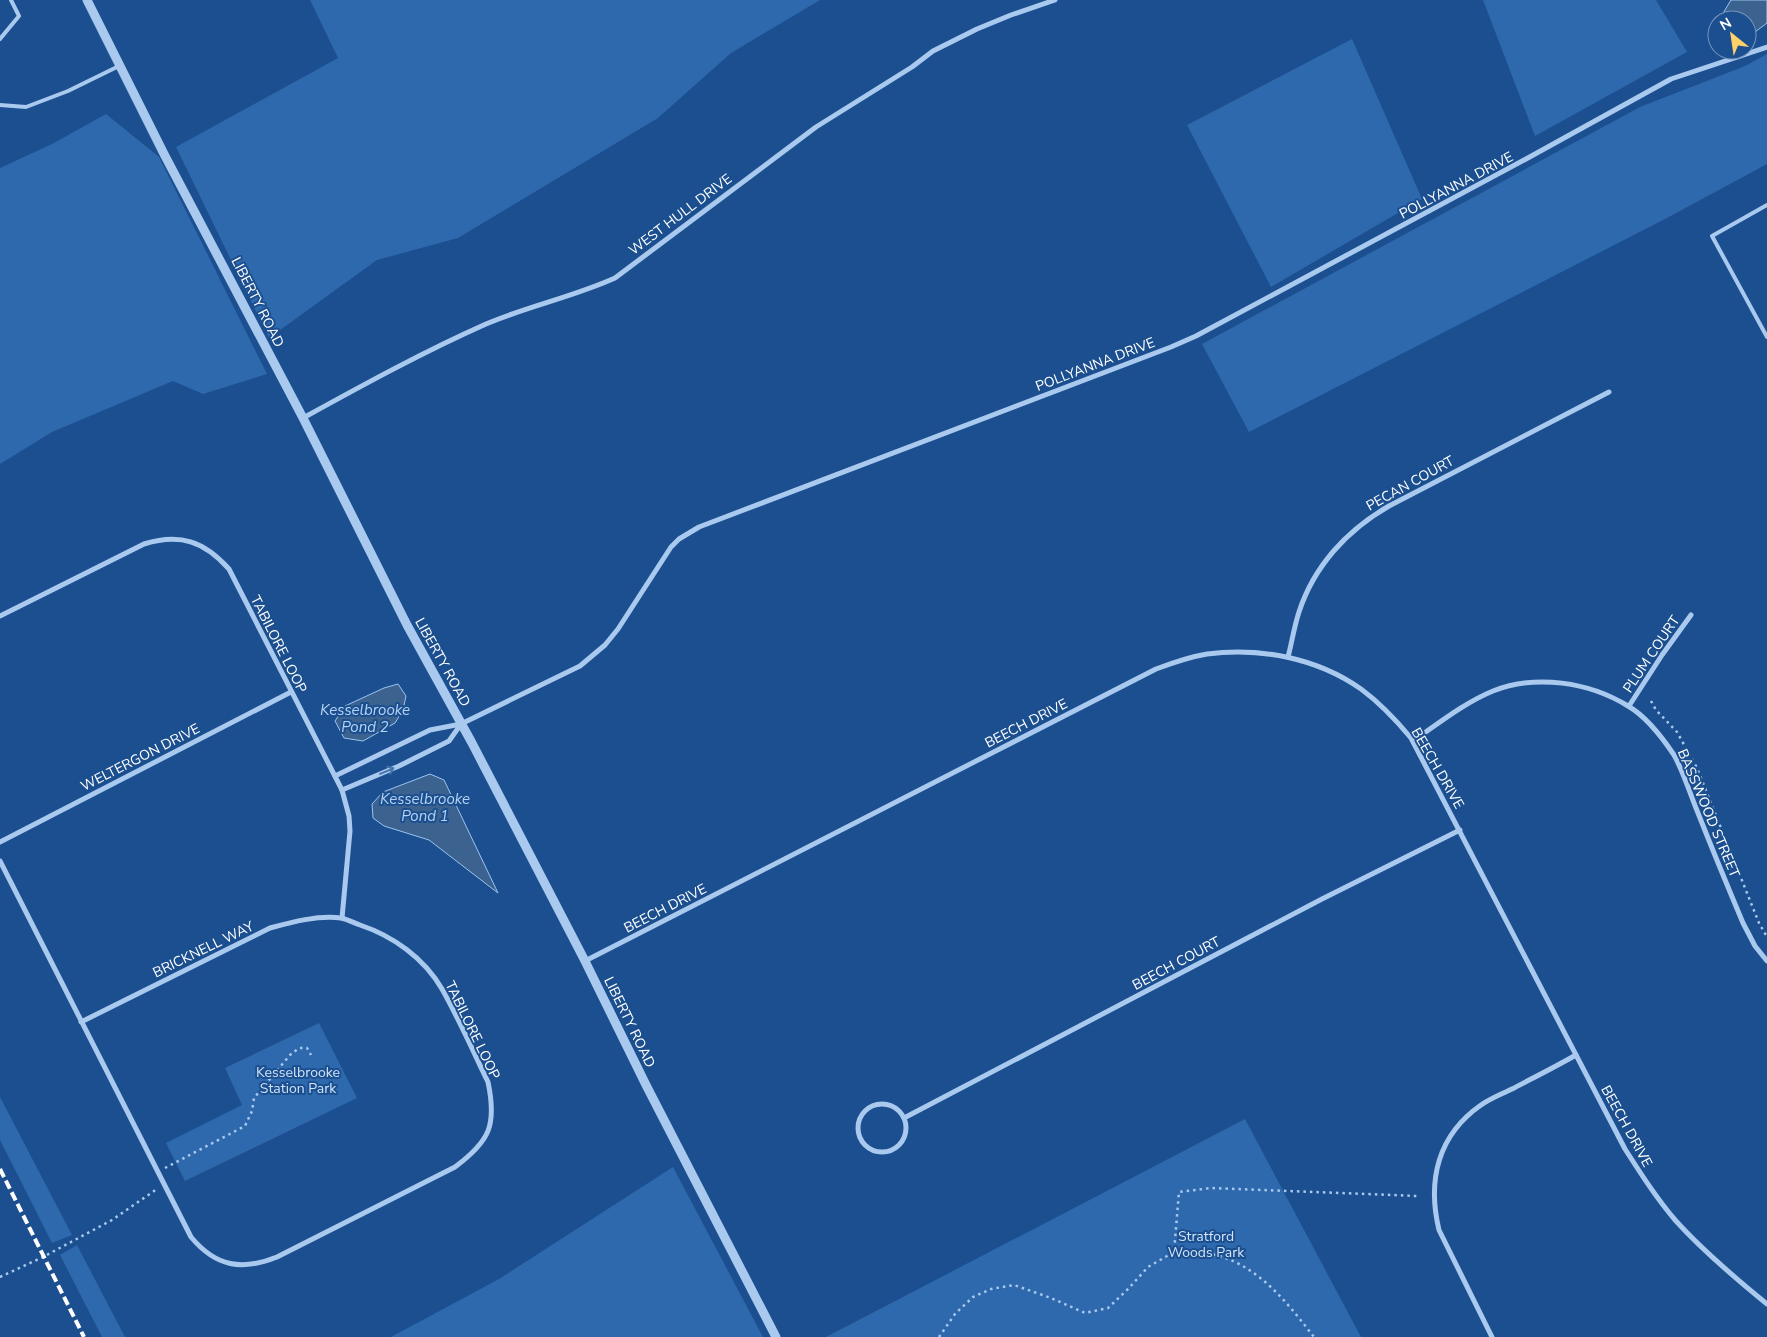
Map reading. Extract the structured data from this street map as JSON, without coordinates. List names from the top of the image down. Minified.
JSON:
{"streets":{"street":["POLLYANNA DRIVE","WEST HULL DRIVE","LIBERTY ROAD","PECAN COURT","TABILORE LOOP","PLUM COURT","BEECH DRIVE","WELTERGON DRIVE","BASSWOOD STREET","BRICKNELL WAY","BEECH COURT"]},"crossings":[["POLLYANNA DRIVE","LIBERTY ROAD"],["WEST HULL DRIVE","LIBERTY ROAD"],["LIBERTY ROAD","BEECH DRIVE"],["PECAN COURT","BEECH DRIVE"],["TABILORE LOOP","WELTERGON DRIVE"],["TABILORE LOOP","BRICKNELL WAY"],["PLUM COURT","BASSWOOD STREET"],["BEECH DRIVE","BASSWOOD STREET"],["BEECH DRIVE","BEECH COURT"]],"water":["Kesselbrooke Pond 2","Kesselbrooke Pond 1"],"parks":["Kesselbrooke Station Park","Stratford Woods Park"],"north":"top left"}
